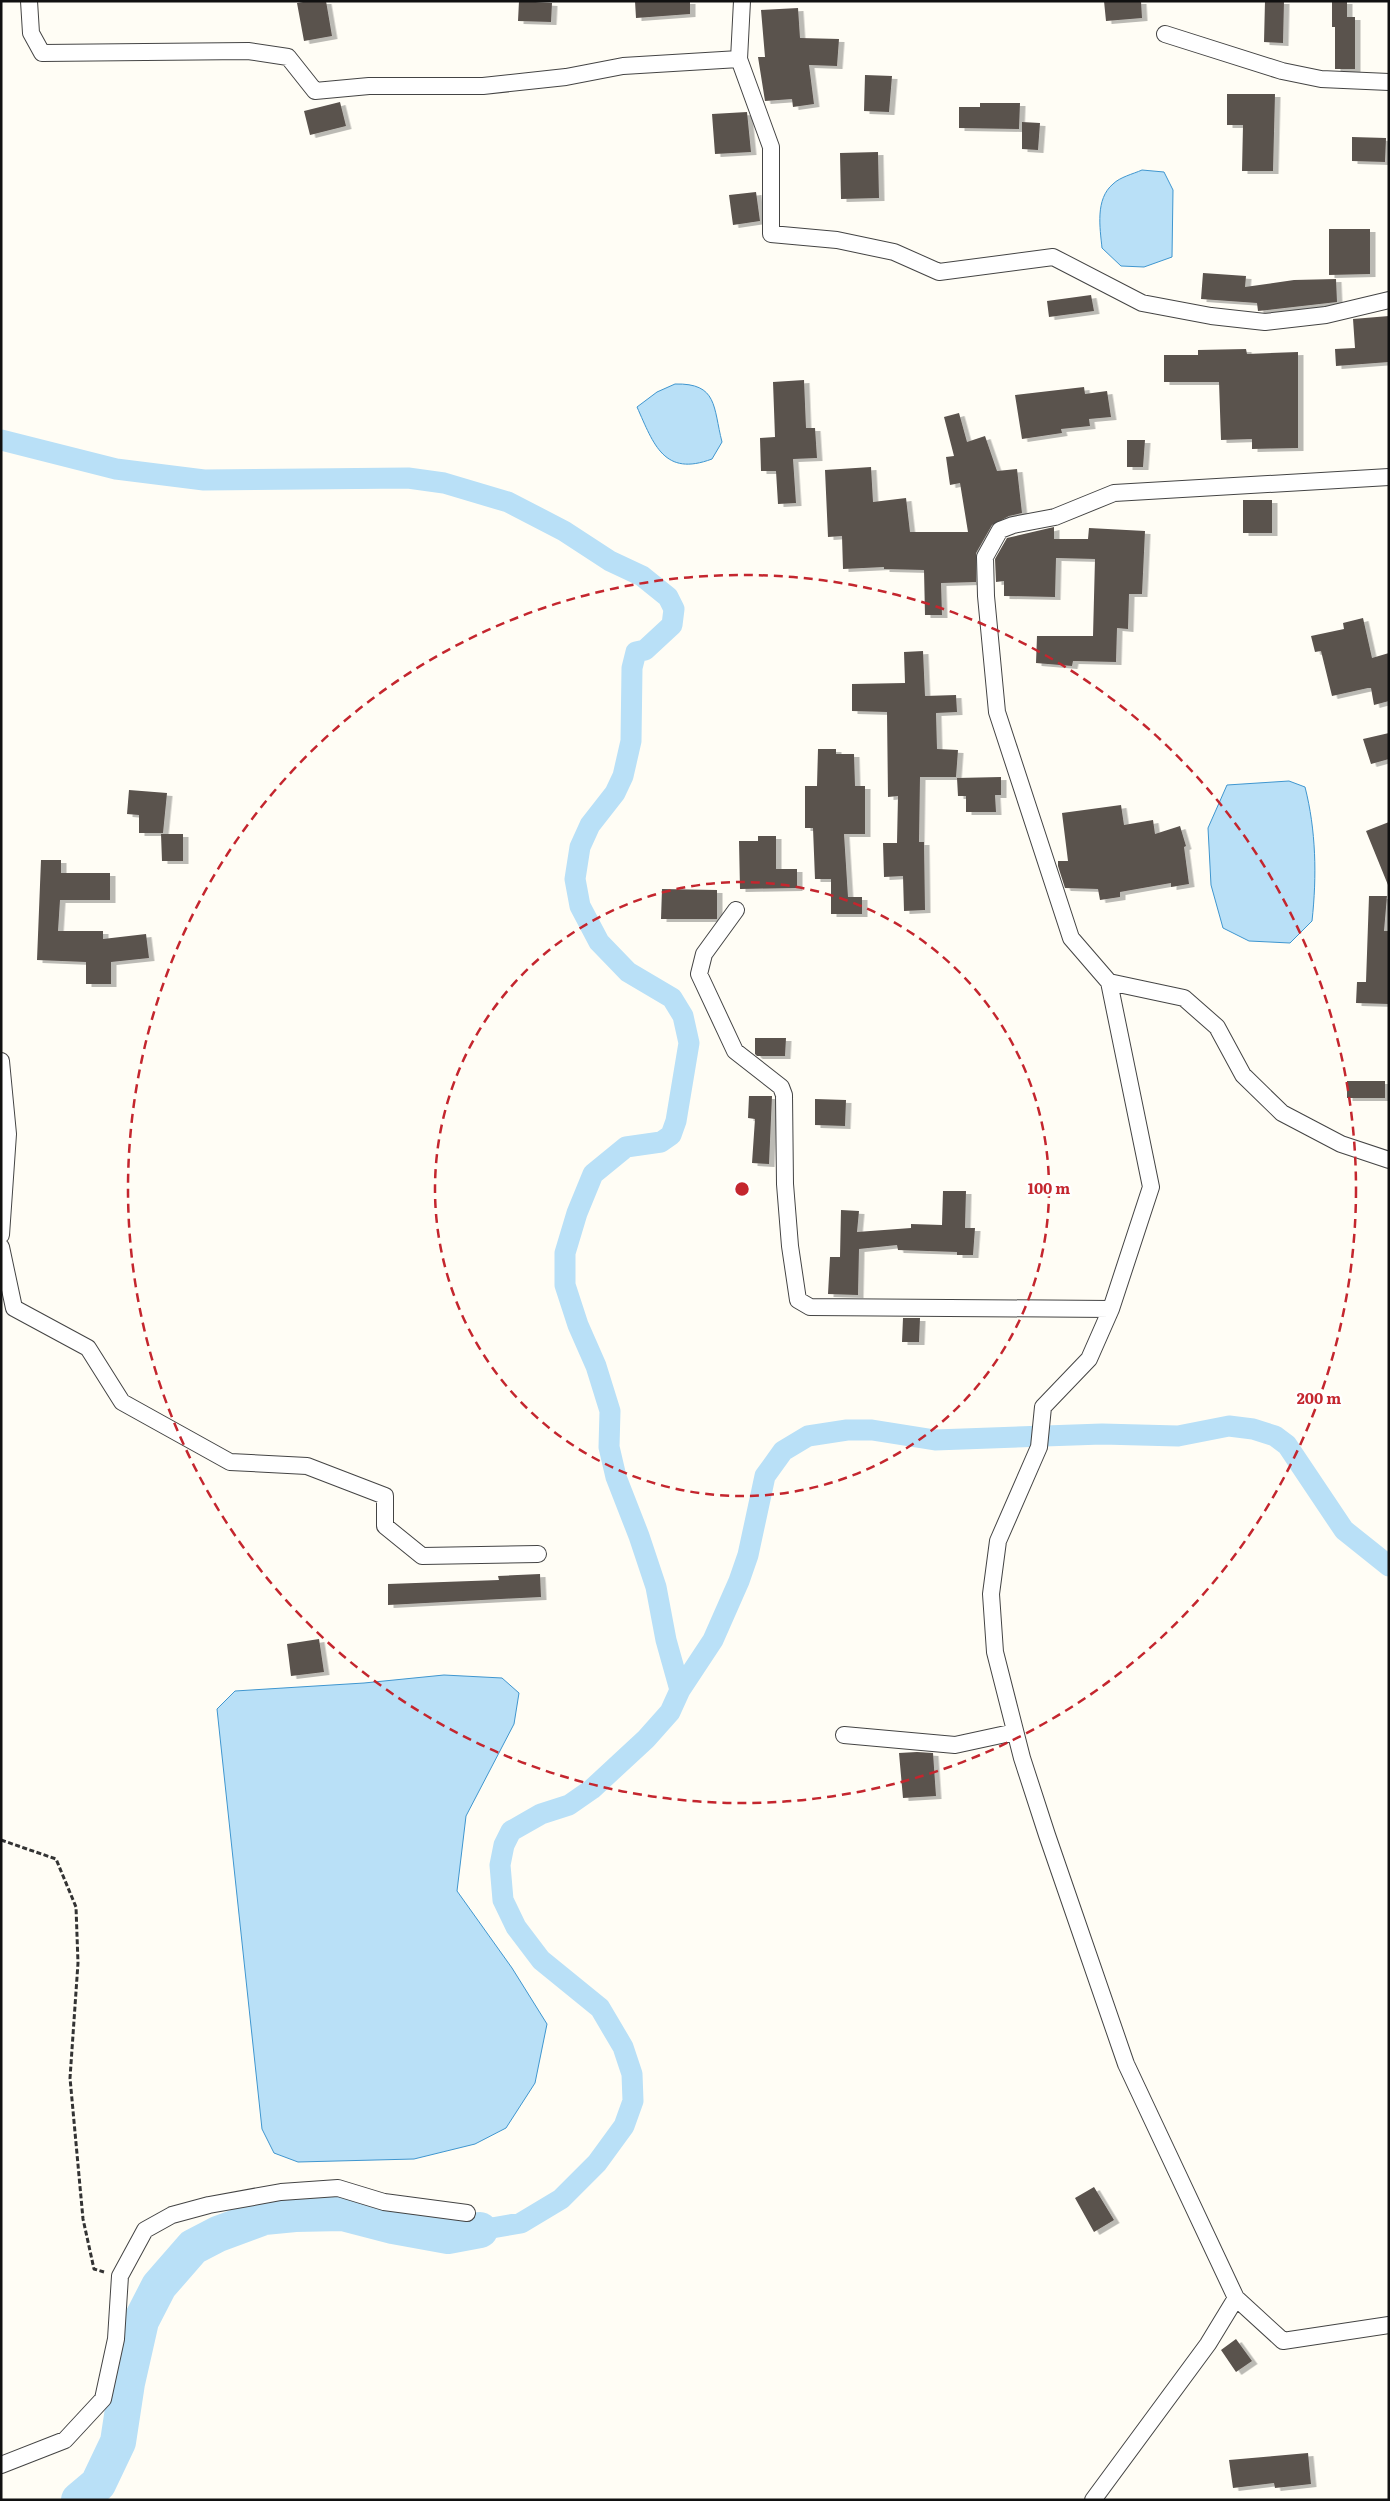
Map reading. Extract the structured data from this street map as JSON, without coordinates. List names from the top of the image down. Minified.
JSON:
{"rings":["100 m","200 m"]}
